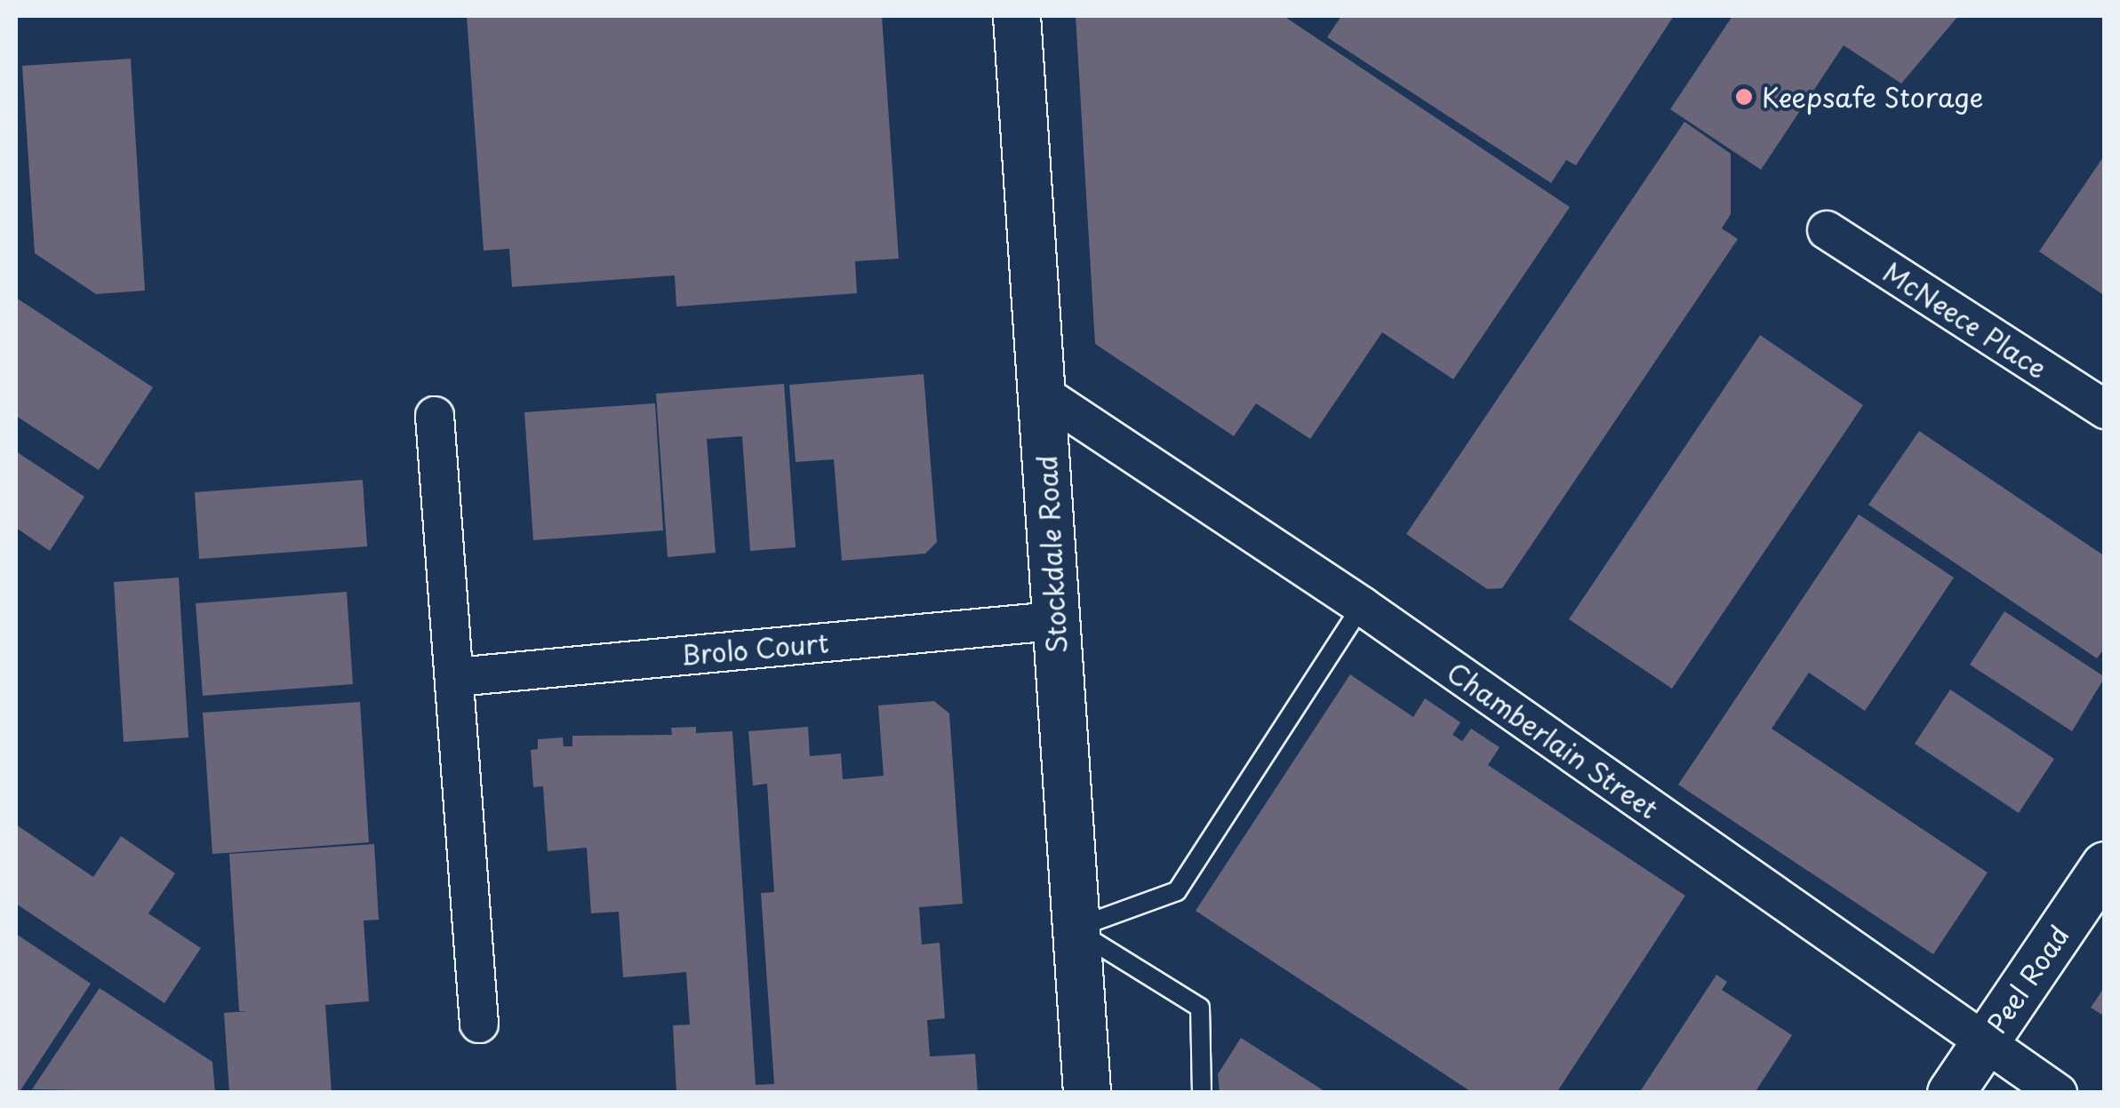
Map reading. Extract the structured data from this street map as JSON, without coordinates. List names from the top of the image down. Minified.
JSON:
{"streets":{"street":["McNeece Place","Stockdale Road","Brolo Court","Chamberlain Street","Peel Road"]},"crossings":[["Stockdale Road","Brolo Court"],["Stockdale Road","Chamberlain Street"],["Chamberlain Street","Peel Road"]],"places":["Keepsafe Storage"]}
